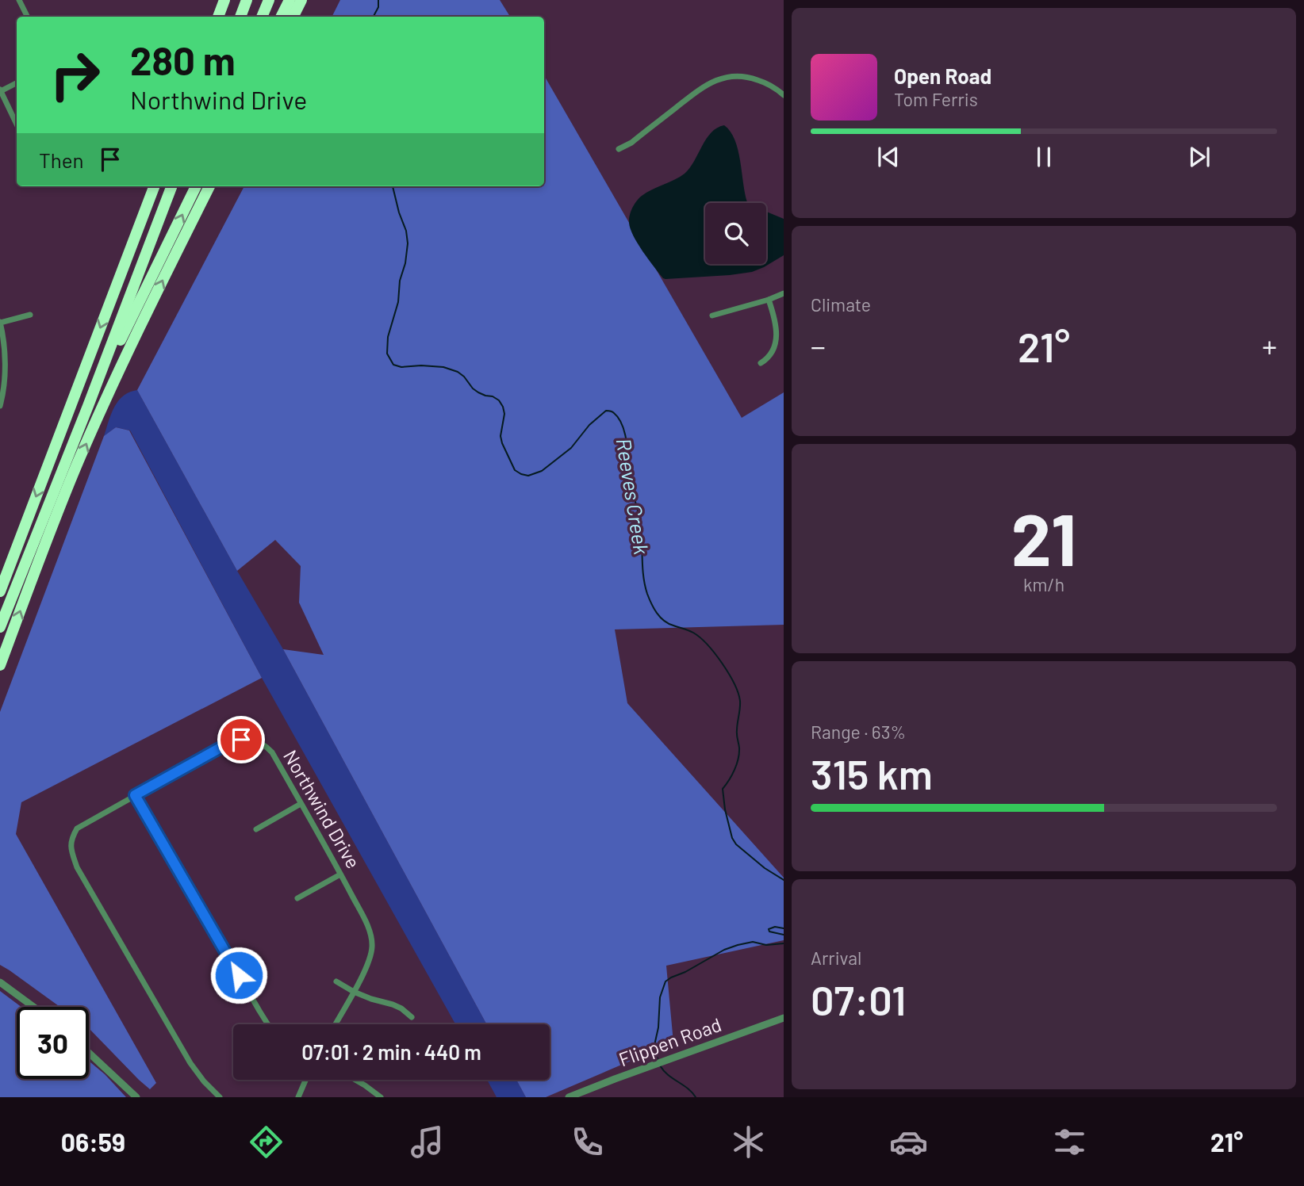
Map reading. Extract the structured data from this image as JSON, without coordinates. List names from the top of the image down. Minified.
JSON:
{"streets":{"street":["Northwind Drive","Flippen Road"]},"water":["Reeves Creek"],"page":{"turn":["280 m","Northwind Drive"],"song":["Open Road","Tom Ferris"],"then":"Then","tile":["Climate",["21","km/h"],["Range · 63%","315 km"],["Arrival","07:01"]],"heat":["−","21°","+"],"limit":"30","trip":"07:01 · 2 min · 440 m","tabs":["06:59","21°"]}}
